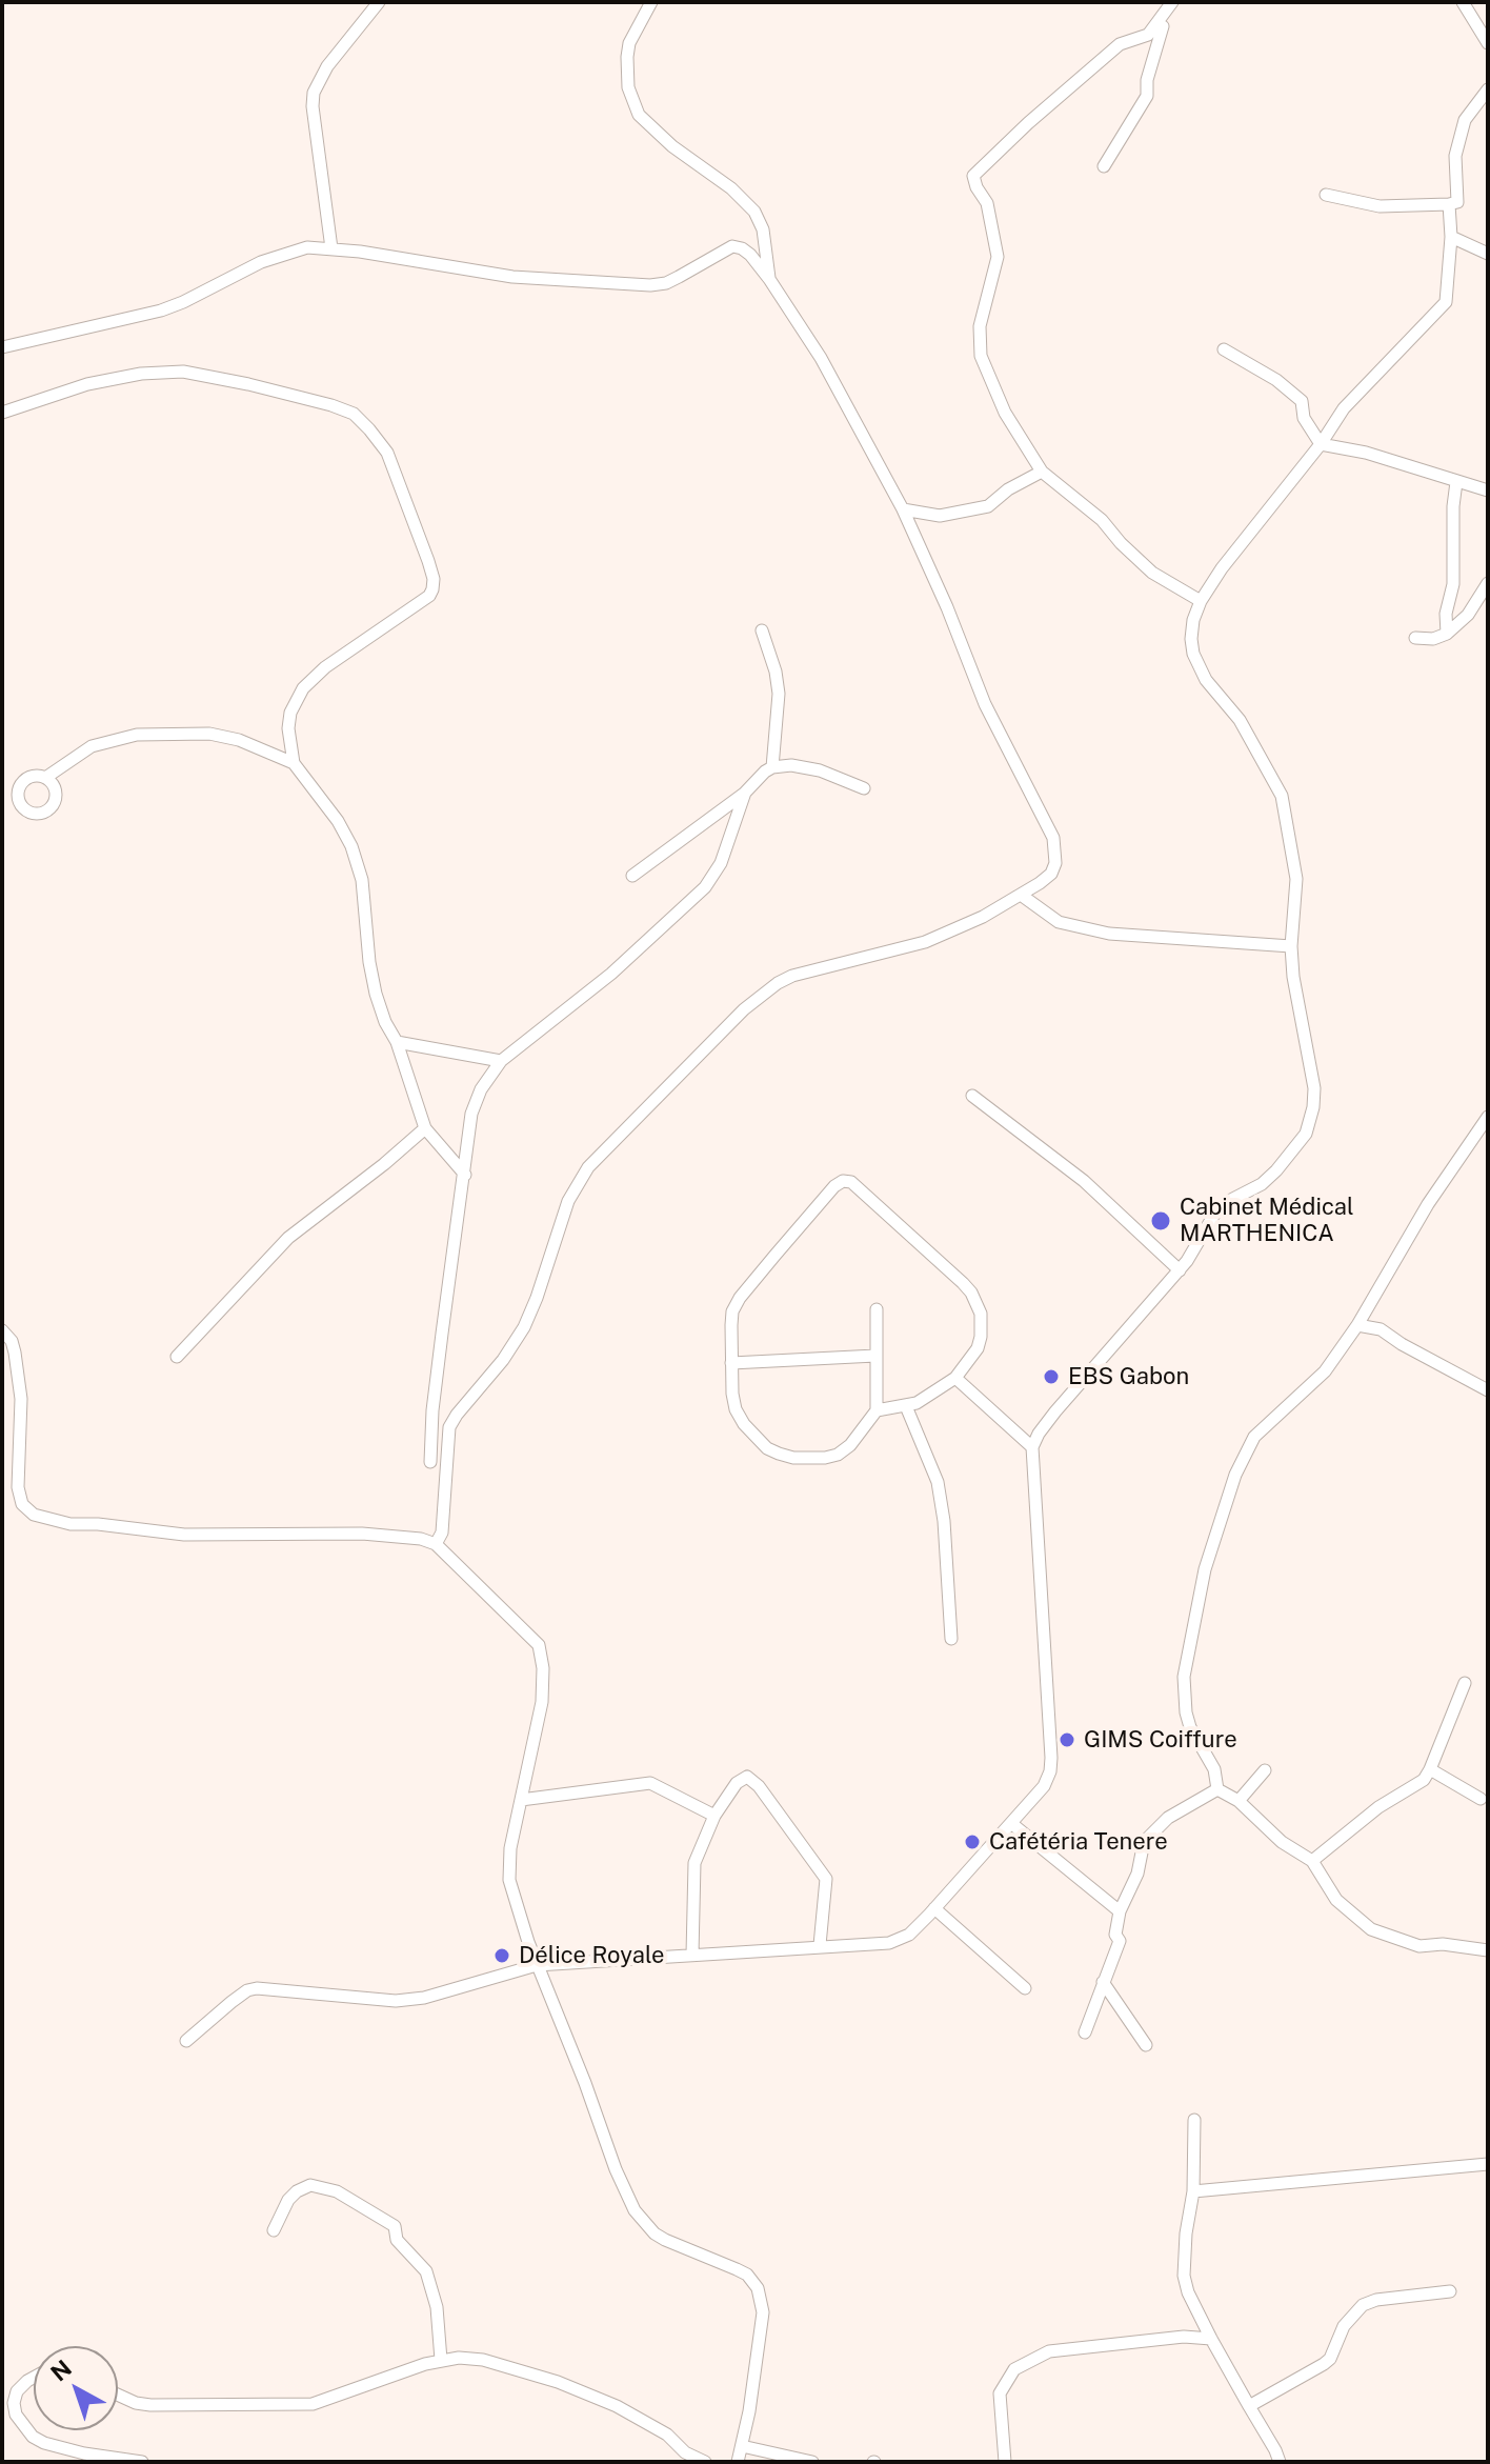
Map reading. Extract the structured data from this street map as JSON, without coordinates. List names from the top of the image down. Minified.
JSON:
{"places":["Cabinet Médical MARTHENICA","EBS Gabon","GIMS Coiffure","Cafétéria Tenere","Délice Royale"],"north":"top left"}
